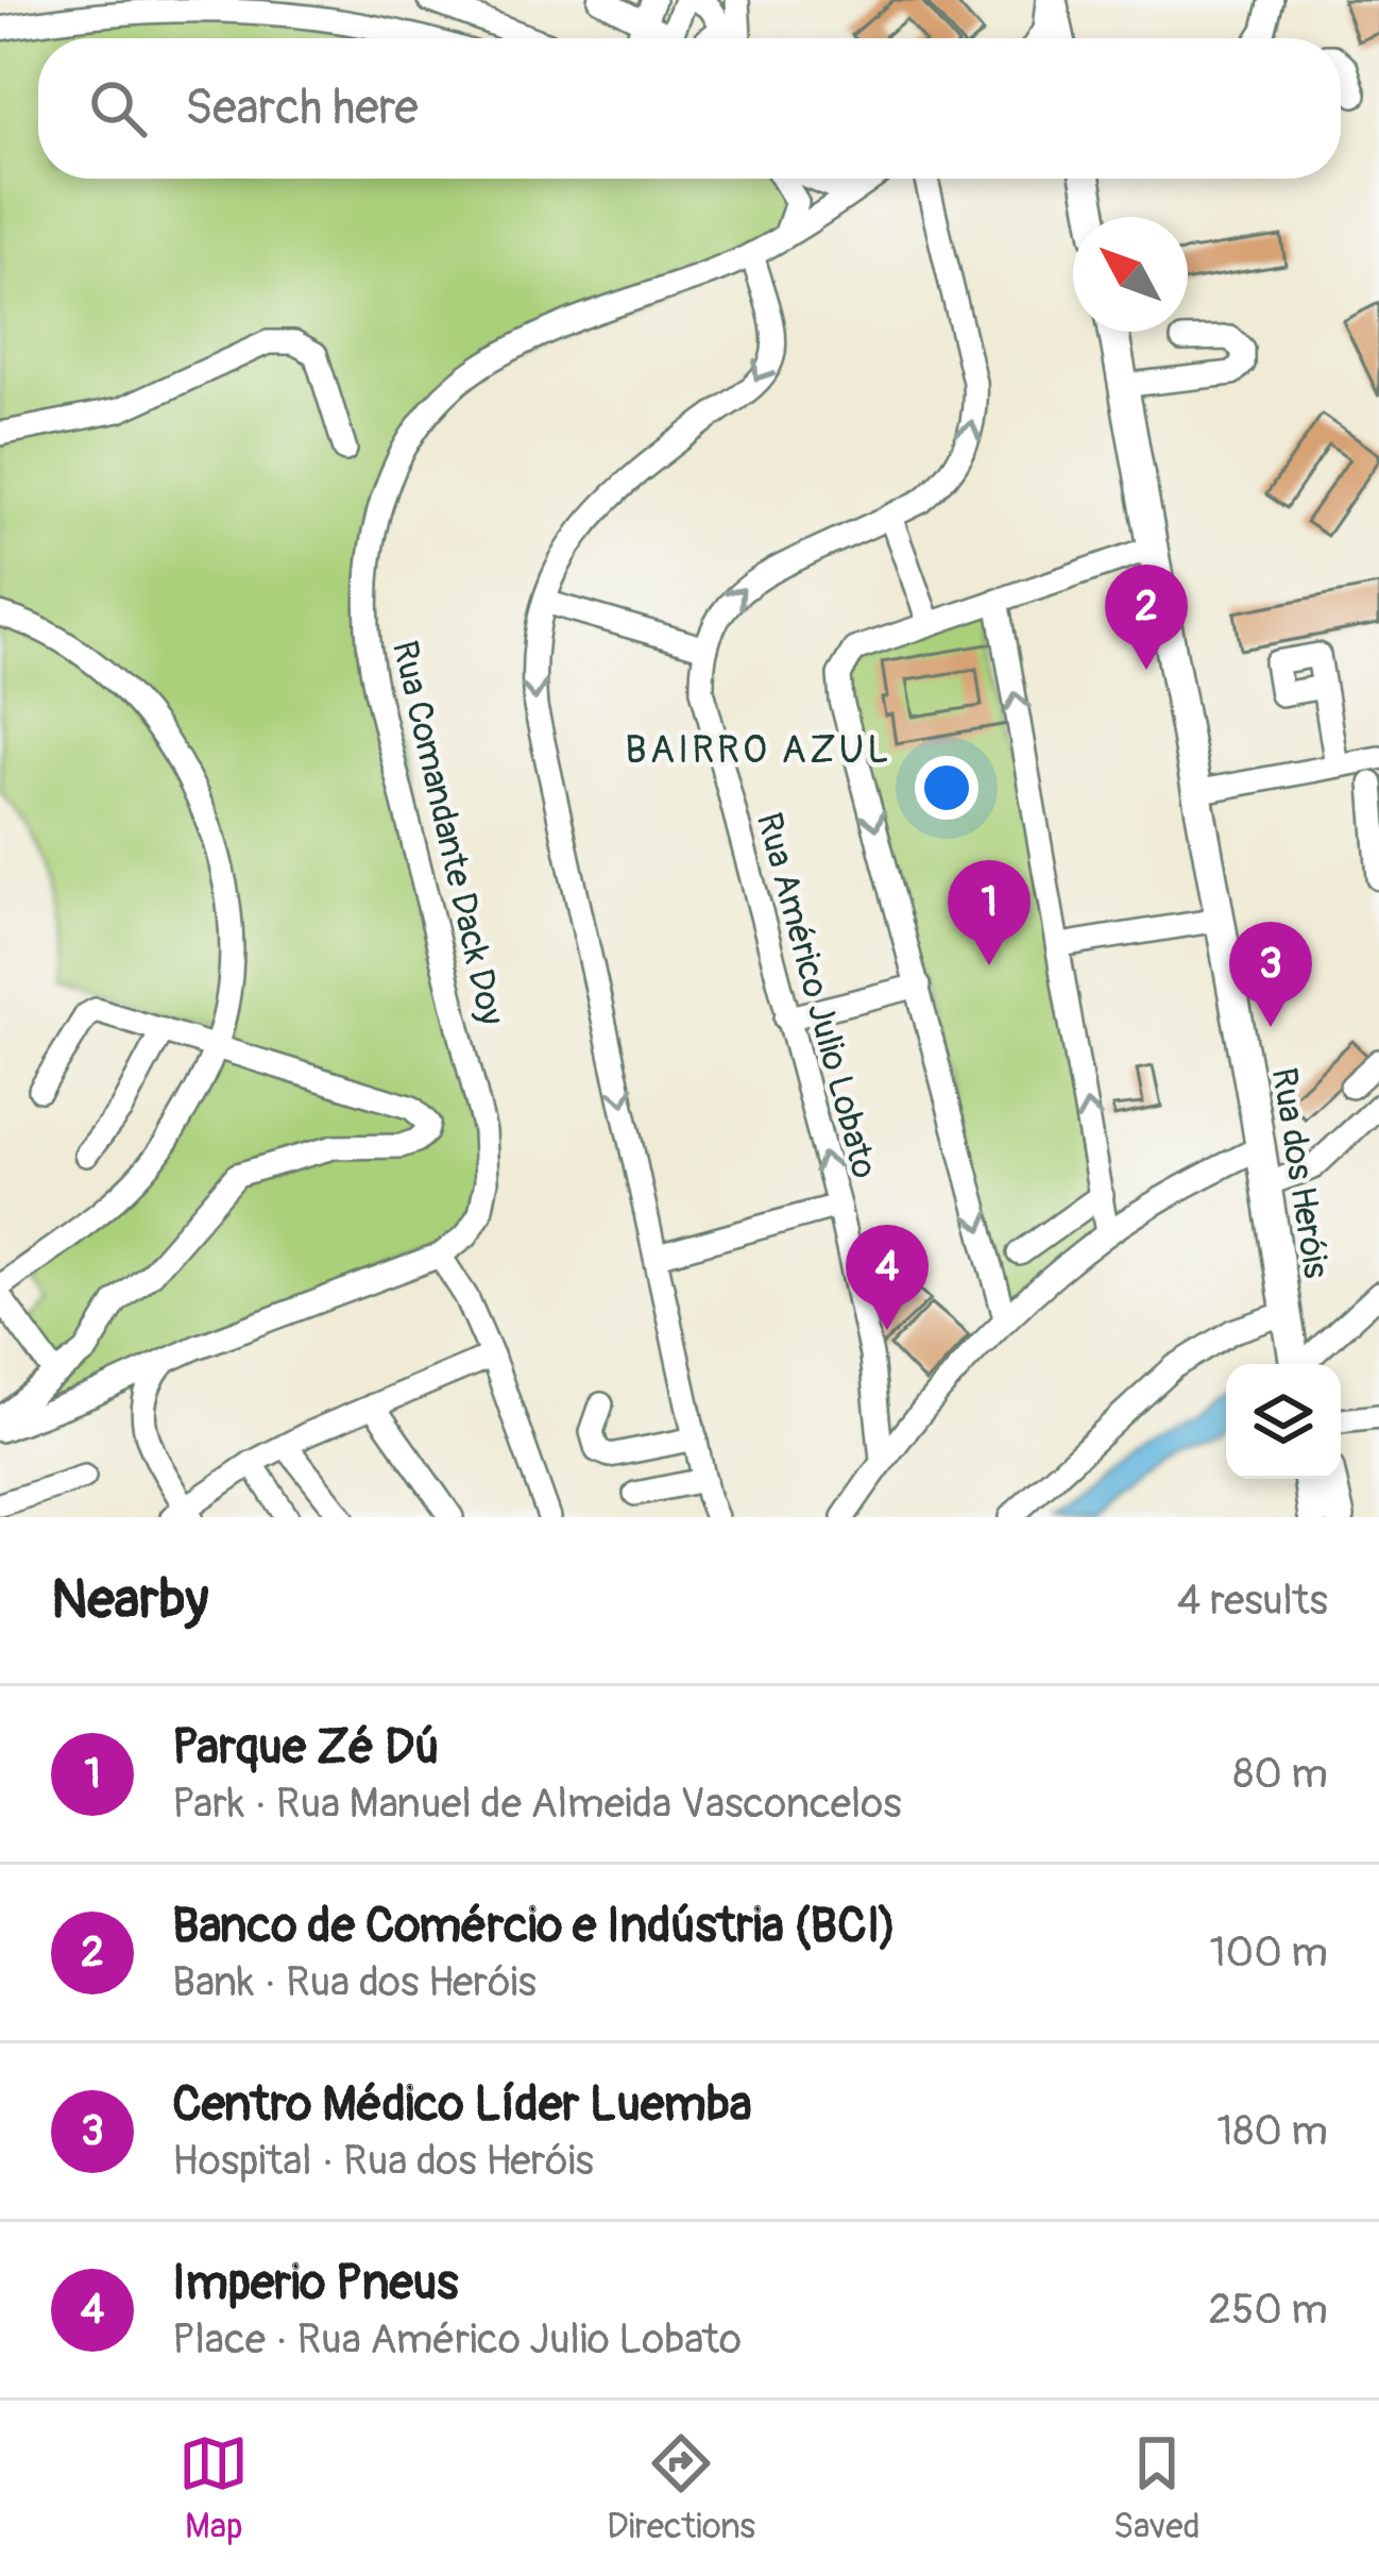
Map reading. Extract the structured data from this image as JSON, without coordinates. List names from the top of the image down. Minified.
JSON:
{"streets":{"main road":["Rua dos Heróis"],"street":["Rua Comandante Dack Doy","Rua Américo Julio Lobato"]},"districts":["BAIRRO AZUL"],"north":"top left","page":{"search":"Search here","pins":["2","1","3","4"],"heading":["Nearby","4 results"],"list":[{"mark":"1","name":"Parque Zé Dú","note":"Park · Rua Manuel de Almeida Vasconcelos","value":"80 m"},{"mark":"2","name":"Banco de Comércio e Indústria (BCI)","note":"Bank · Rua dos Heróis","value":"100 m"},{"mark":"3","name":"Centro Médico Líder Luemba","note":"Hospital · Rua dos Heróis","value":"180 m"},{"mark":"4","name":"Imperio Pneus","note":"Place · Rua Américo Julio Lobato","value":"250 m"}],"nav":["Map","Directions","Saved"]}}
